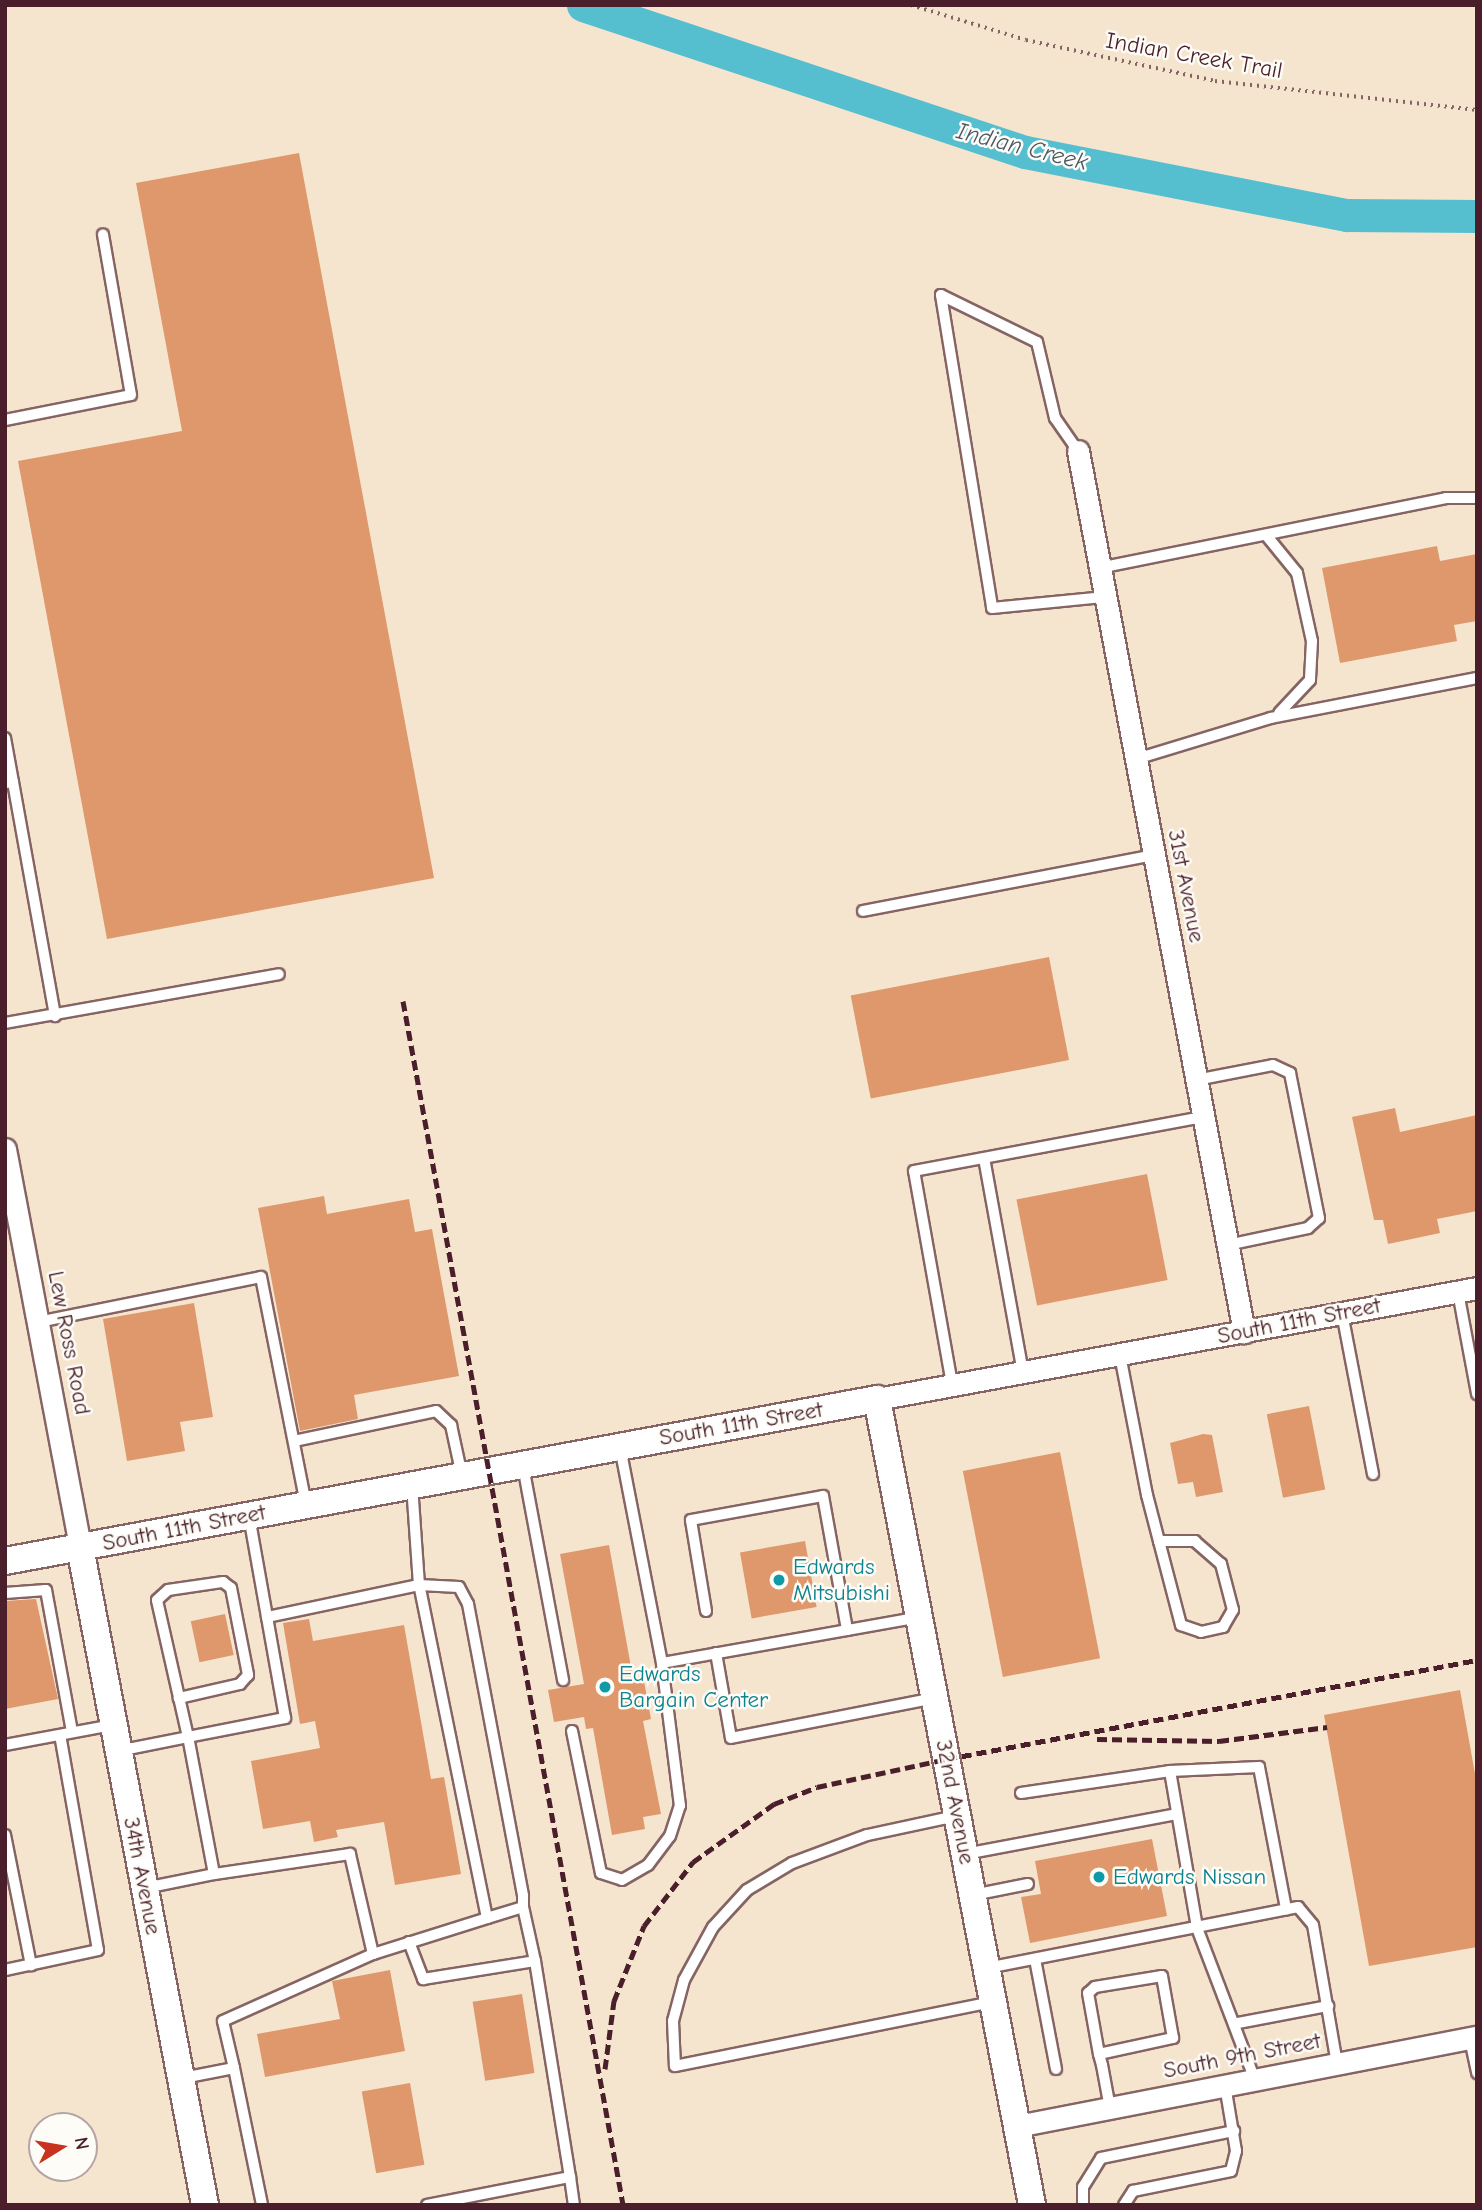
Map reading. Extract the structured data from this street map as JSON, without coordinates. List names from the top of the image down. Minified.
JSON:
{"streets":{"street":["31st Avenue","South 11th Street","Lew Ross Road","32nd Avenue","34th Avenue","South 9th Street"],"path":["Indian Creek Trail"]},"crossings":[["31st Avenue","South 11th Street"],["South 11th Street","Lew Ross Road"],["South 11th Street","32nd Avenue"],["South 11th Street","34th Avenue"],["Lew Ross Road","34th Avenue"],["32nd Avenue","South 9th Street"]],"water":["Indian Creek"],"places":["Edwards Mitsubishi","Edwards Bargain Center","Edwards Nissan"],"north":"right"}
